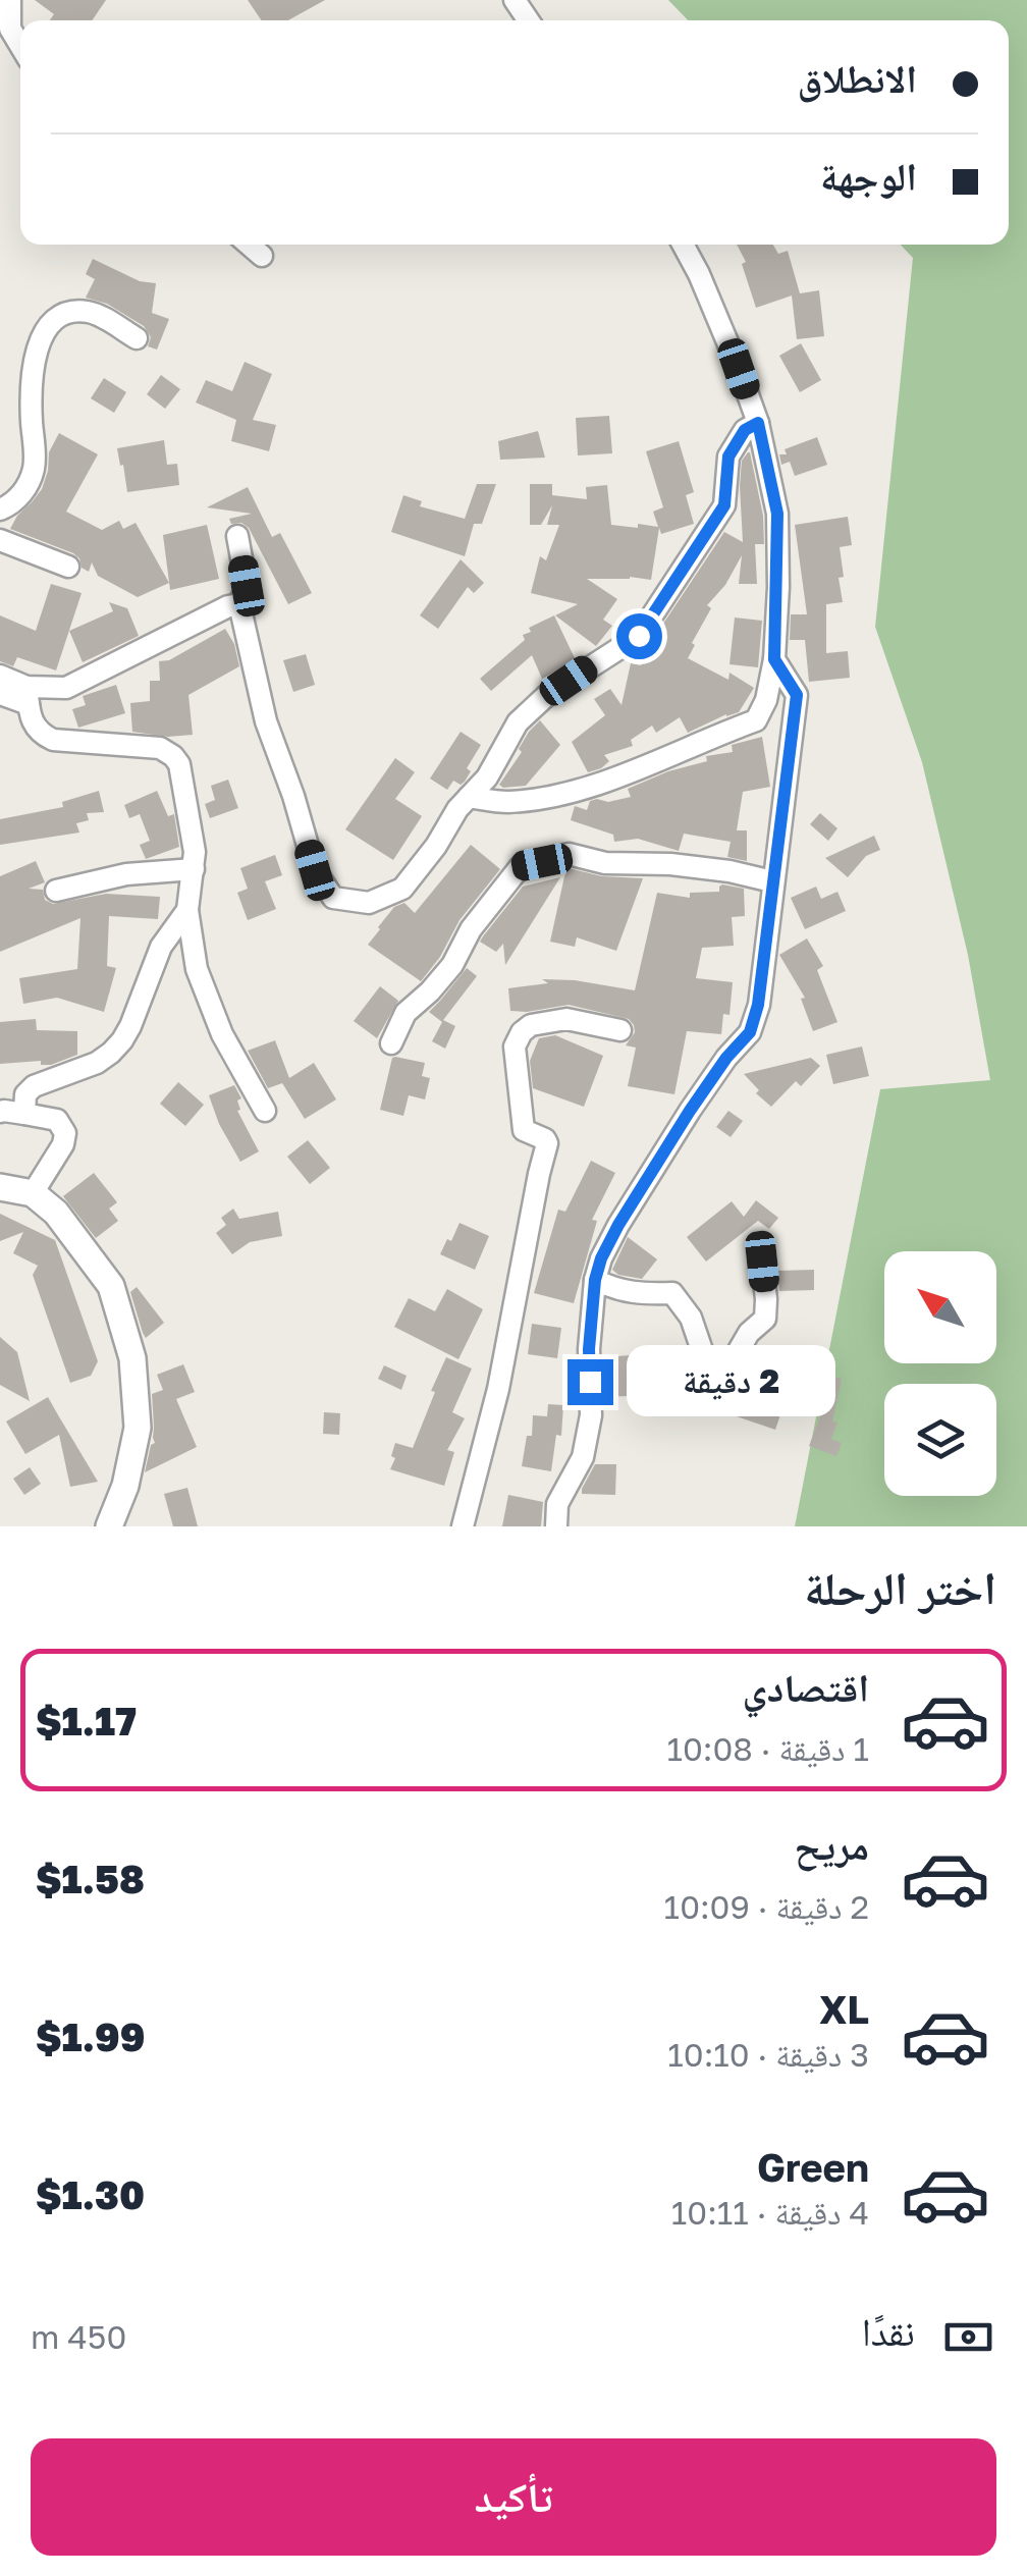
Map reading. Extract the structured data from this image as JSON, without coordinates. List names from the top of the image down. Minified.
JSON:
{"north":"top left","page":{"banner":["الانطلاق","الوجهة"],"bubble":"2 دقيقة","heading":"اختر الرحلة","list":[{"name":"اقتصادي","note":"1 دقيقة · 10:08","value":"$1.17"},{"name":"مريح","note":"2 دقيقة · 10:09","value":"$1.58"},{"name":"XL","note":"3 دقيقة · 10:10","value":"$1.99"},{"name":"Green","note":"4 دقيقة · 10:11","value":"$1.30"}],"pay":["نقدًا","450 m"],"buttons":"تأكيد"}}
